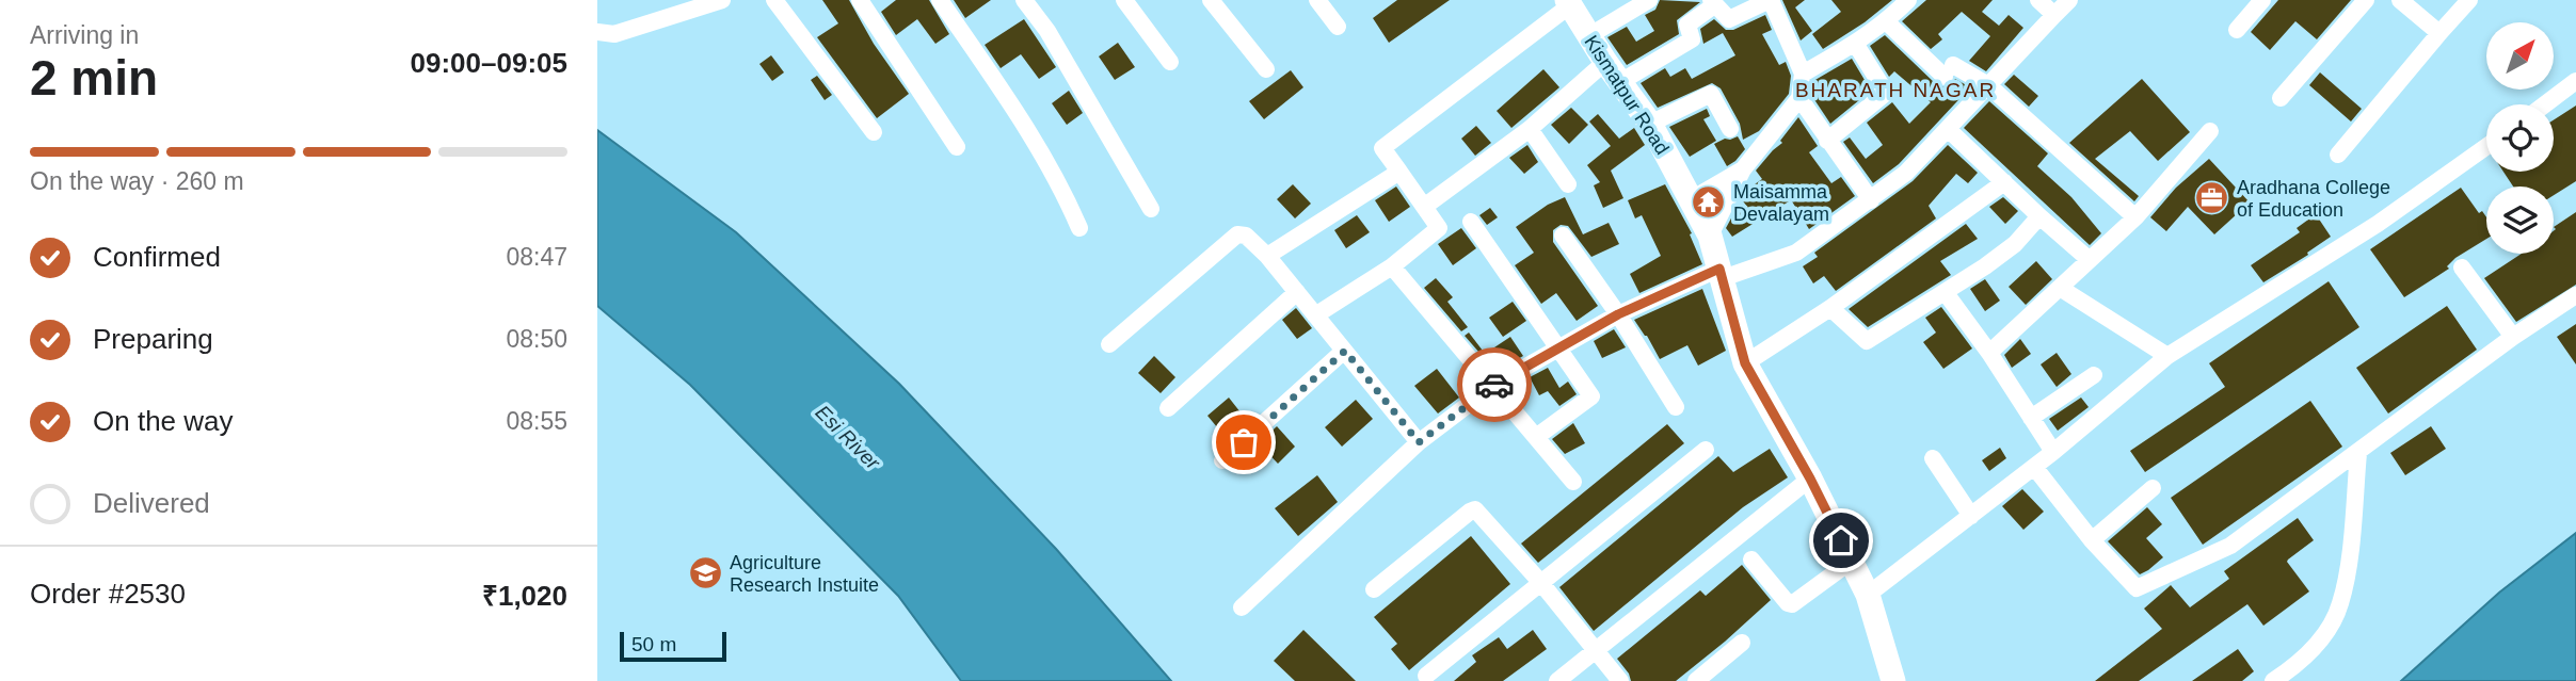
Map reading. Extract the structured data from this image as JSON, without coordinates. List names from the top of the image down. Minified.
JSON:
{"streets":{"street":["Kismatpur Road"]},"districts":["BHARATH NAGAR"],"water":["Esi River"],"places":{"office":["Aradhana College of Education"],"temple":["Maisamma Devalayam"],"school or university":["Agriculture Research Instuite"]},"scale_bar":"50 m","north":"top right","page":{"heading":["2 min","Arriving in","09:00–09:05"],"panel":["Order #2530","₹1,020"],"bar":"On the way · 260 m","list":[["Confirmed","08:47"],["Preparing","08:50"],["On the way","08:55"],"Delivered"],"scale":"50 m"}}
